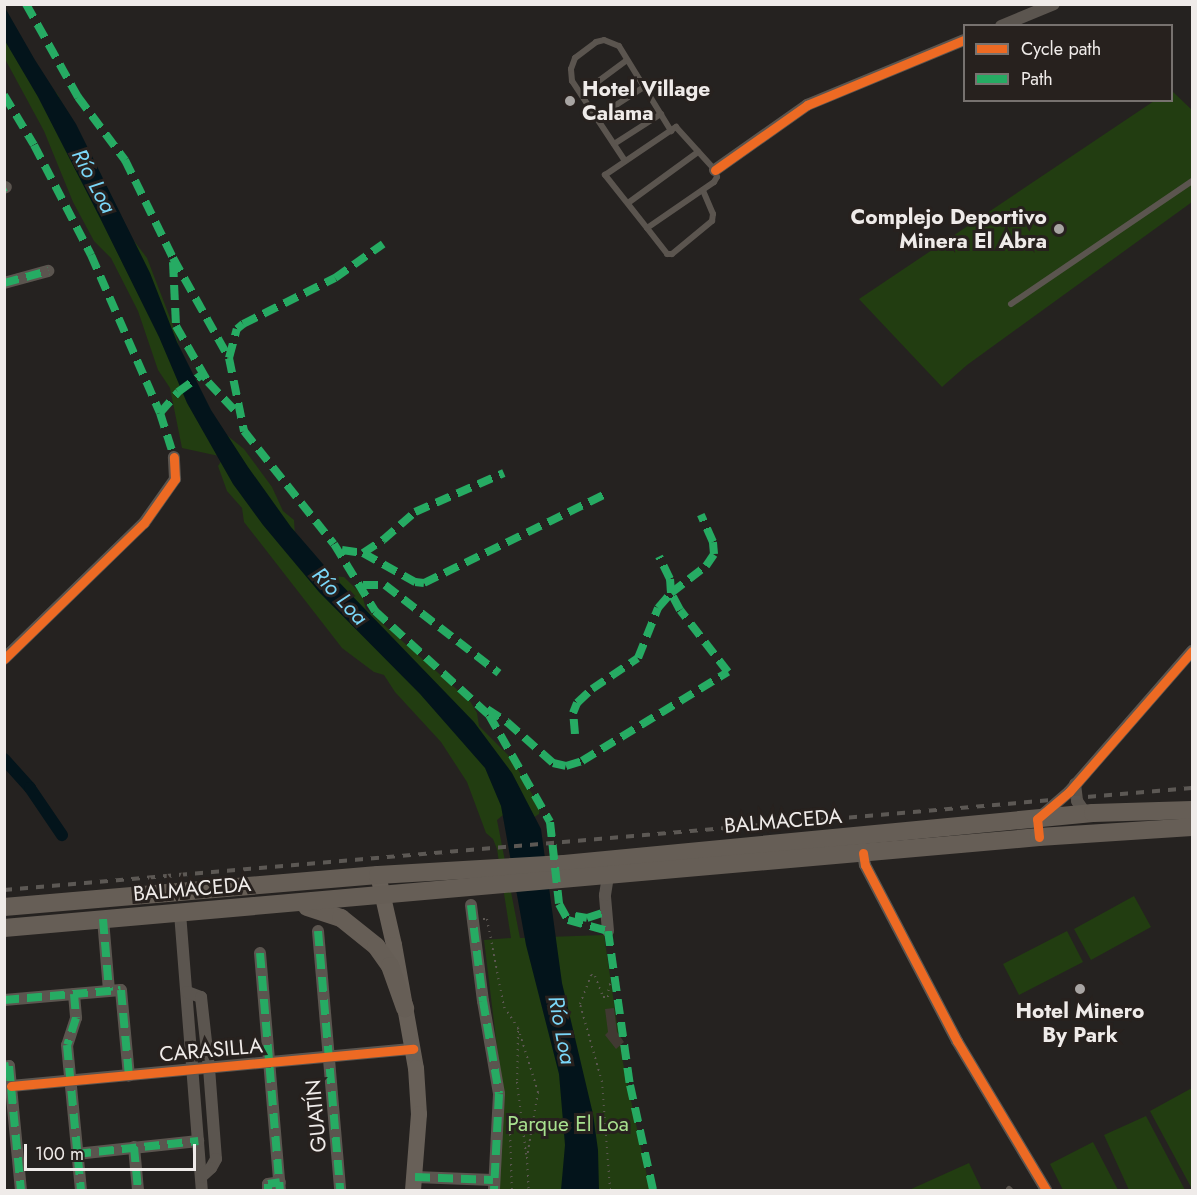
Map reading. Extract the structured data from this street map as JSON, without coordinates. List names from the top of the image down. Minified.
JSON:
{"streets":{"main road":["BALMACEDA"],"street":["CARASILLA","GUATÍN"]},"crossings":[["CARASILLA","GUATÍN"]],"water":["Río Loa"],"parks":["Parque El Loa"],"places":["Hotel Village Calama","Complejo Deportivo Minera El Abra","Hotel Minero By Park"],"legend":["Cycle path","Path"],"scale_bar":"100 m"}
